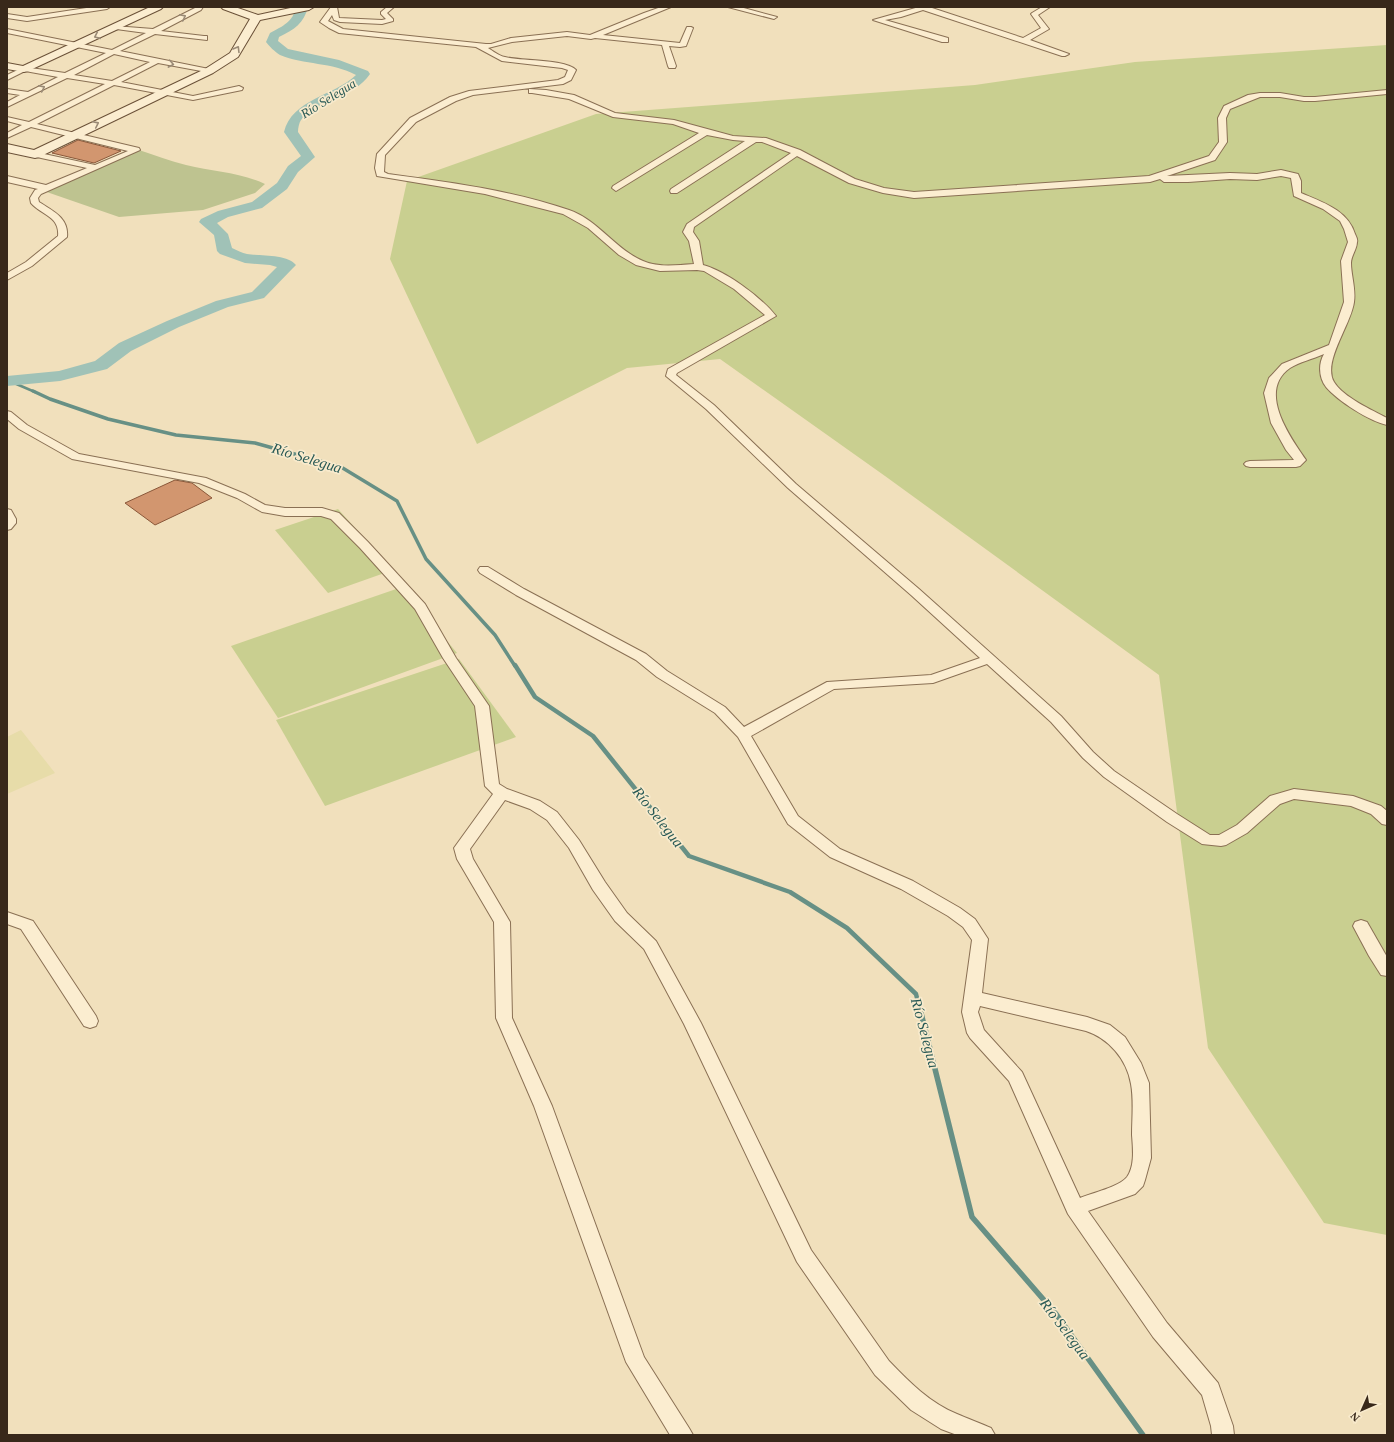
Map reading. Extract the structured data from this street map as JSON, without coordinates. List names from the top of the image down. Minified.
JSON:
{"water":["Río Selegua"],"north":"bottom left"}
